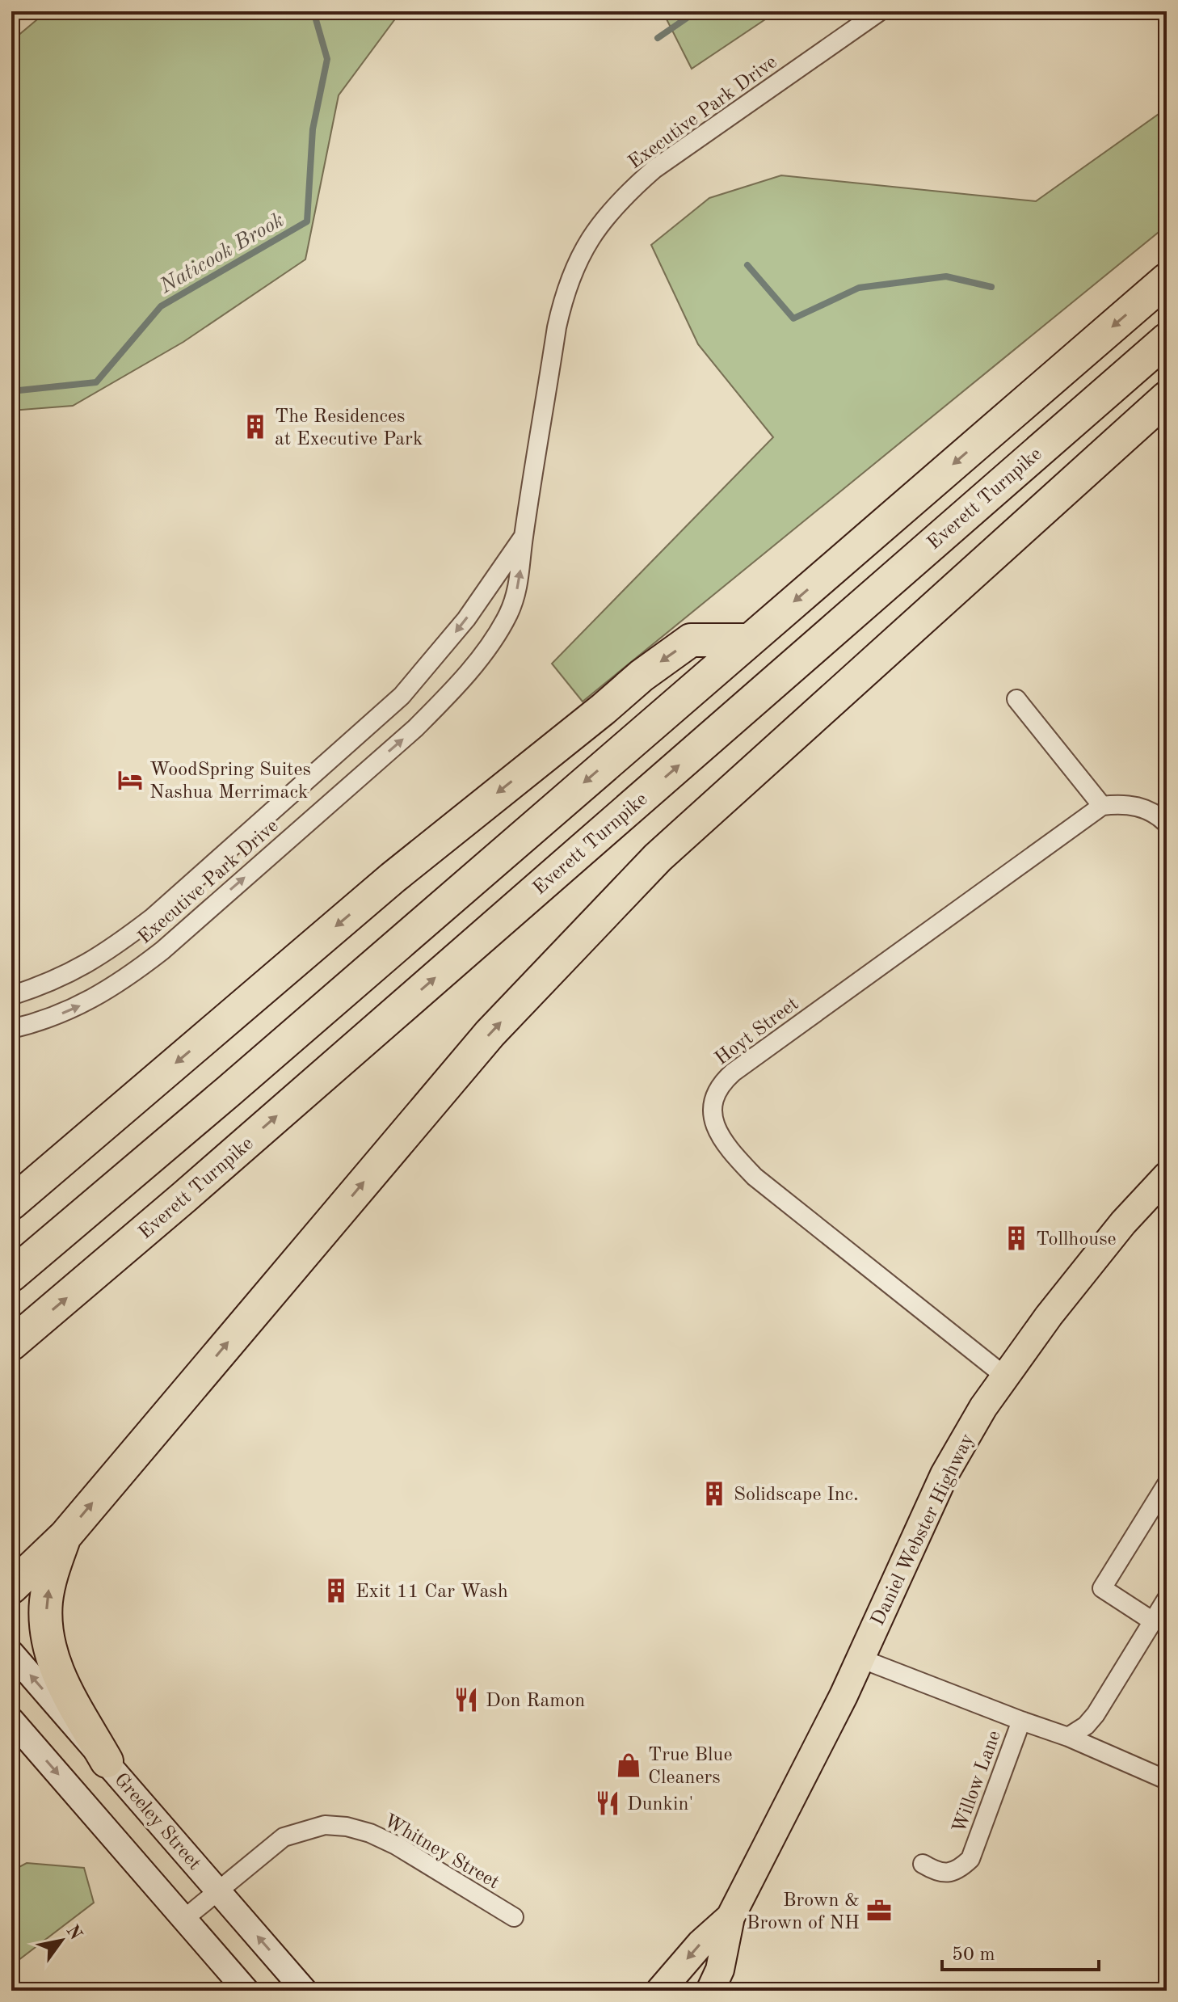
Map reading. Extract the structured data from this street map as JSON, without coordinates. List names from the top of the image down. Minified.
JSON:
{"streets":{"highway":["Everett Turnpike"],"main road":["Daniel Webster Highway","Greeley Street"],"street":["Executive Park Drive","Hoyt Street","Willow Lane","Whitney Street"]},"crossings":[["Hoyt Street","Daniel Webster Highway"],["Daniel Webster Highway","Willow Lane"],["Greeley Street","Whitney Street"]],"water":["Naticook Brook"],"places":{"building":["The Residences at Executive Park","Tollhouse","Solidscape Inc.","Exit 11 Car Wash"],"hotel":["WoodSpring Suites Nashua Merrimack"],"restaurant":["Don Ramon","Dunkin'"],"shop":["True Blue Cleaners"],"office":["Brown & Brown of NH"]},"scale_bar":"50 m","north":"top right"}
